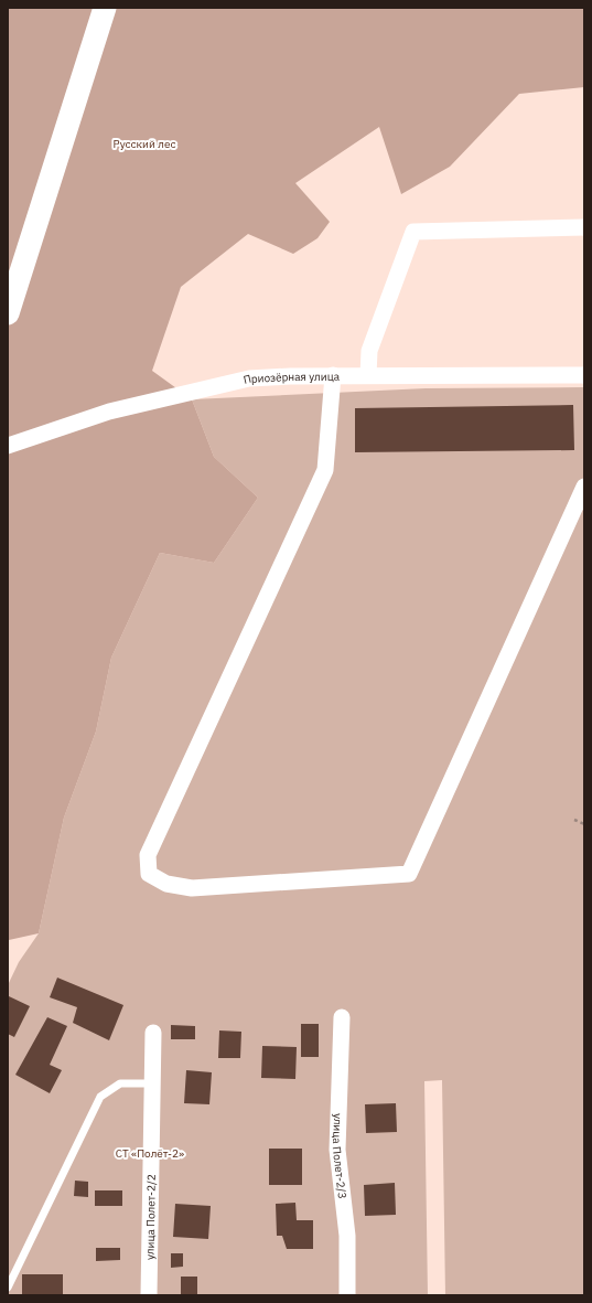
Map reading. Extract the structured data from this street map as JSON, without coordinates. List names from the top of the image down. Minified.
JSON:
{"streets":{"street":["Приозёрная улица","улица Полет-2/3","улица Полет-2/2"]},"parks":["Русский лес","СТ «Полёт-2»"]}
